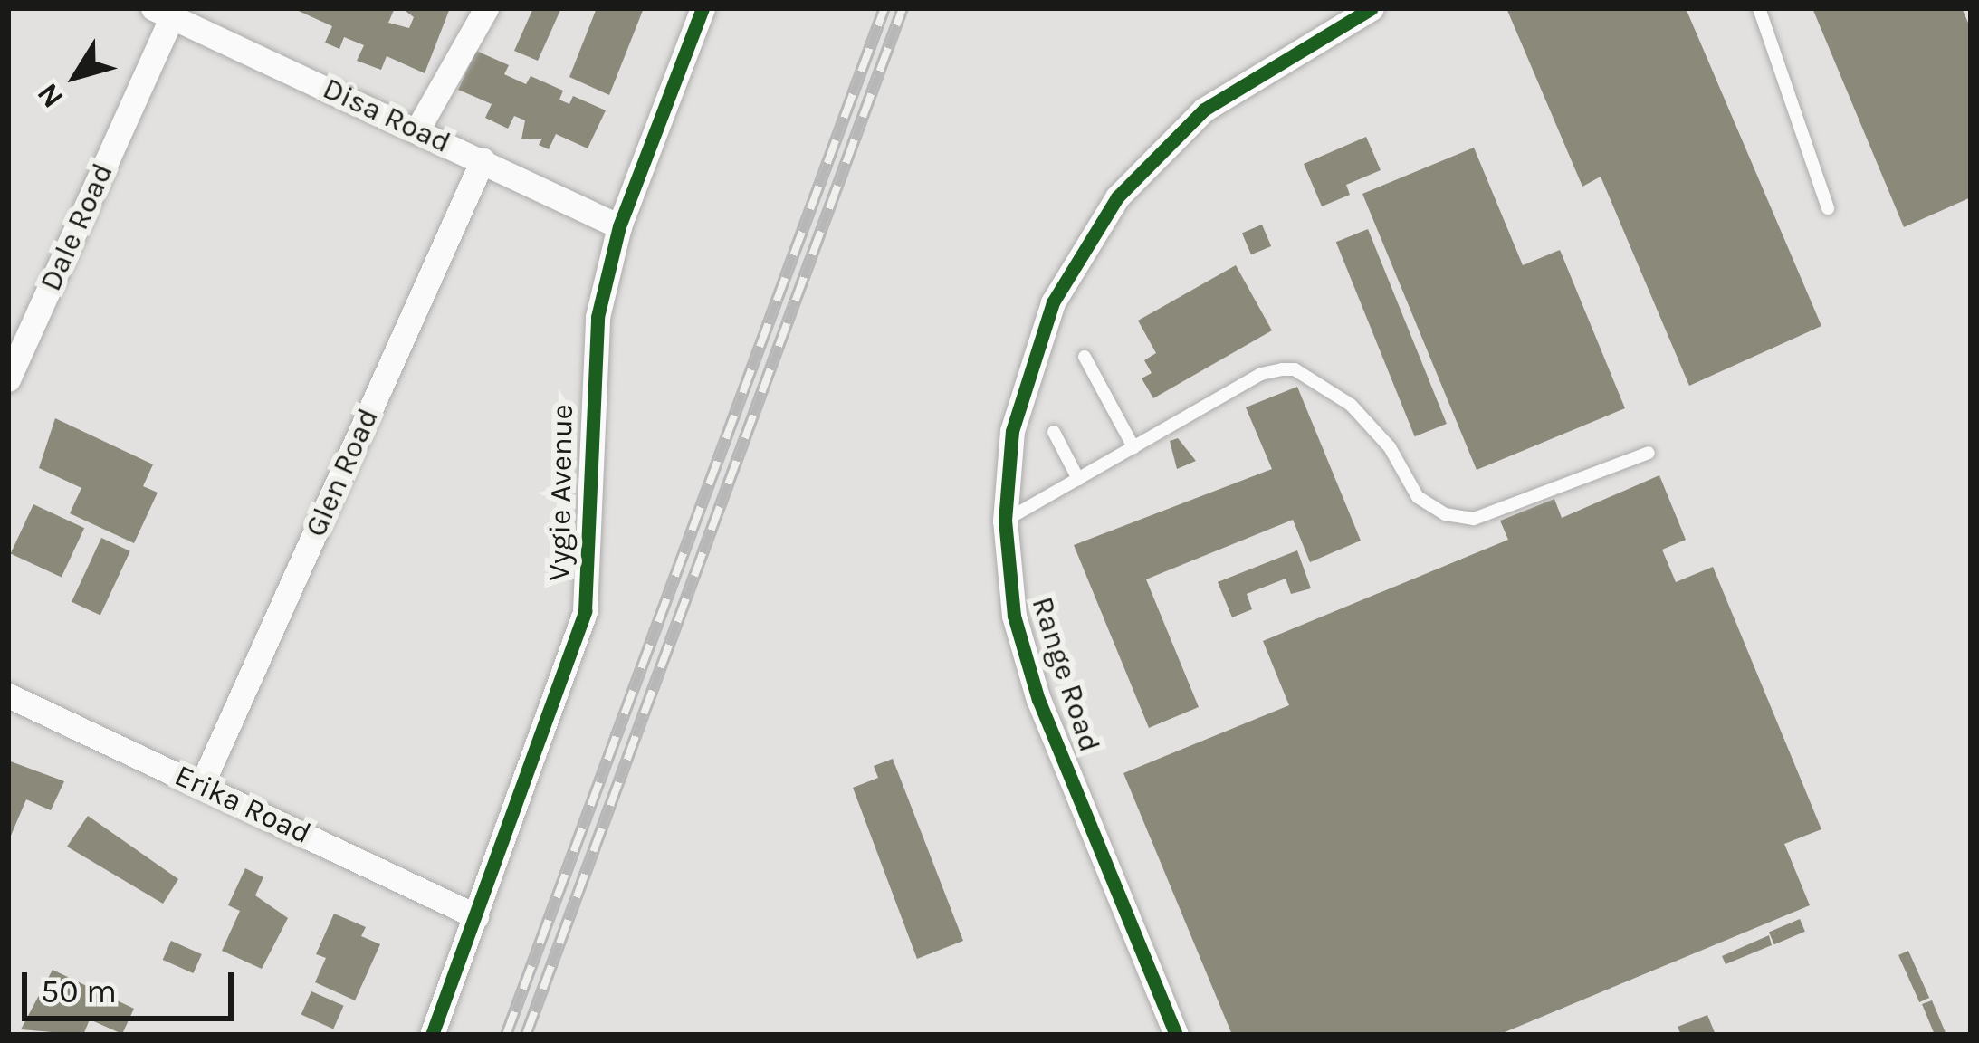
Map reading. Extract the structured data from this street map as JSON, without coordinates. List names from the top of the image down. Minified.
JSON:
{"streets":{"street":["Disa Road","Dale Road","Glen Road","Vygie Avenue","Range Road","Erika Road"]},"crossings":[["Disa Road","Dale Road"],["Disa Road","Glen Road"],["Disa Road","Vygie Avenue"],["Glen Road","Erika Road"],["Vygie Avenue","Erika Road"]],"scale_bar":"50 m","north":"bottom left"}
